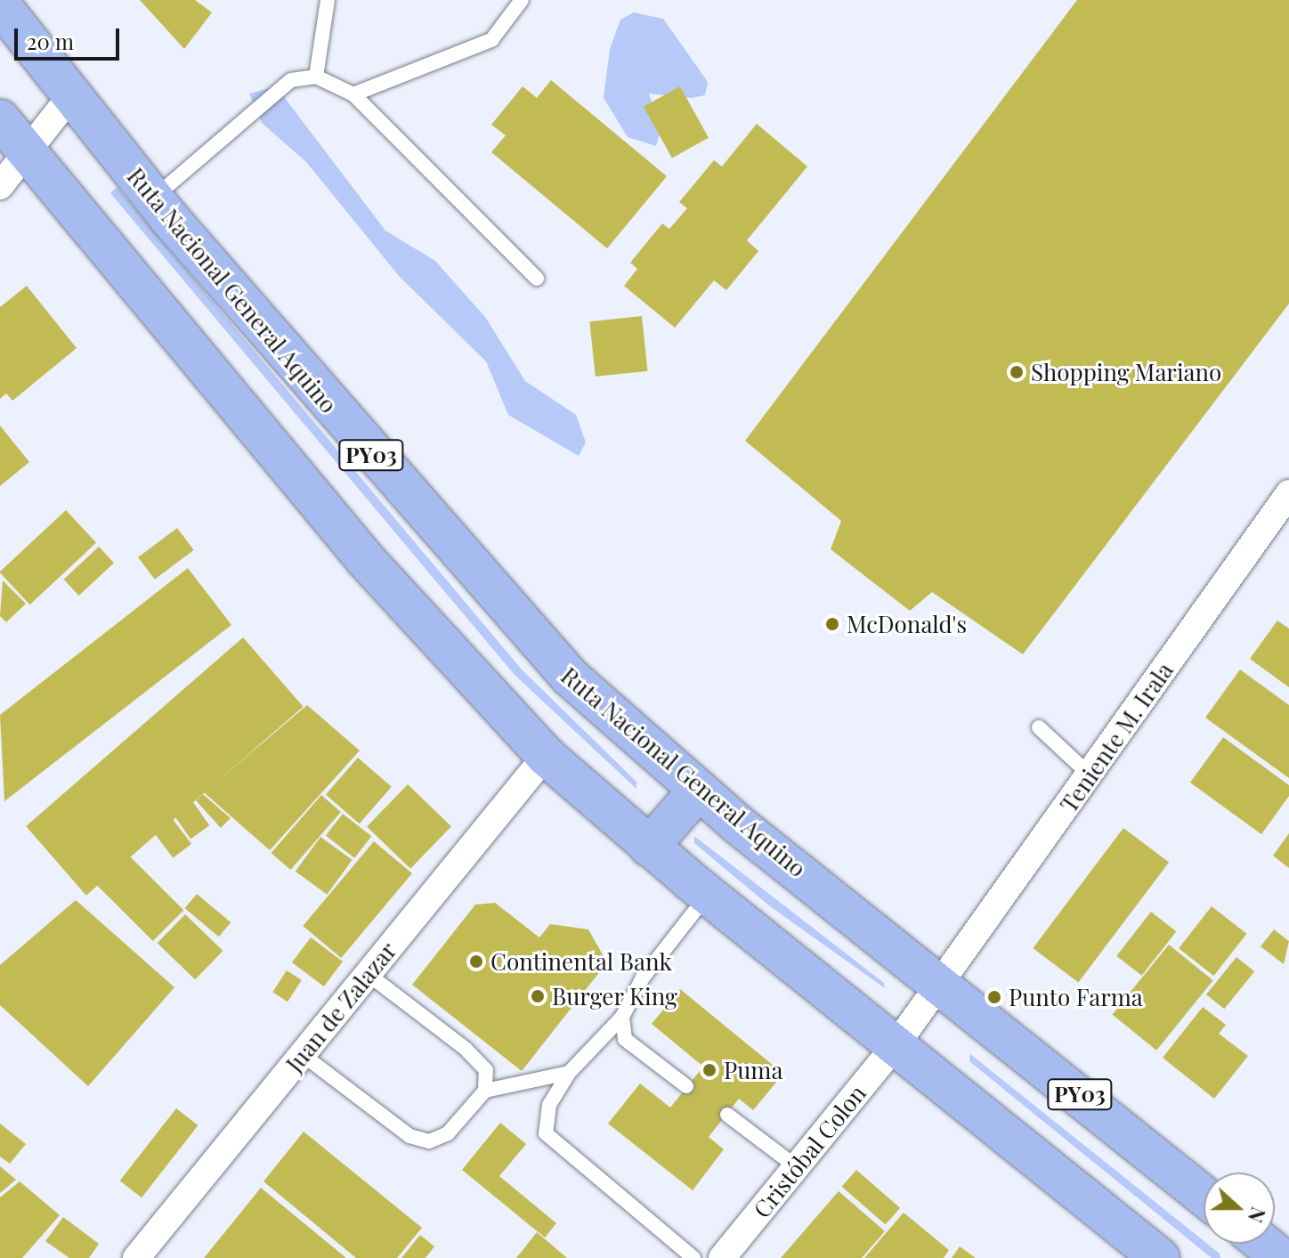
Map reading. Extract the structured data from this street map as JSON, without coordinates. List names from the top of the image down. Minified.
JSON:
{"streets":{"highway":["Ruta Nacional General Aquino","PY03"],"street":["Teniente M. Irala","Juan de Zalazar","Cristóbal Colon"]},"crossings":[["Ruta Nacional General Aquino","Teniente M. Irala"],["PY03","Teniente M. Irala"],["PY03","Juan de Zalazar"],["PY03","Cristóbal Colon"],["Teniente M. Irala","Cristóbal Colon"]],"places":["Shopping Mariano","McDonald's","Continental Bank","Burger King","Punto Farma","Puma"],"scale_bar":"20 m","north":"right"}
